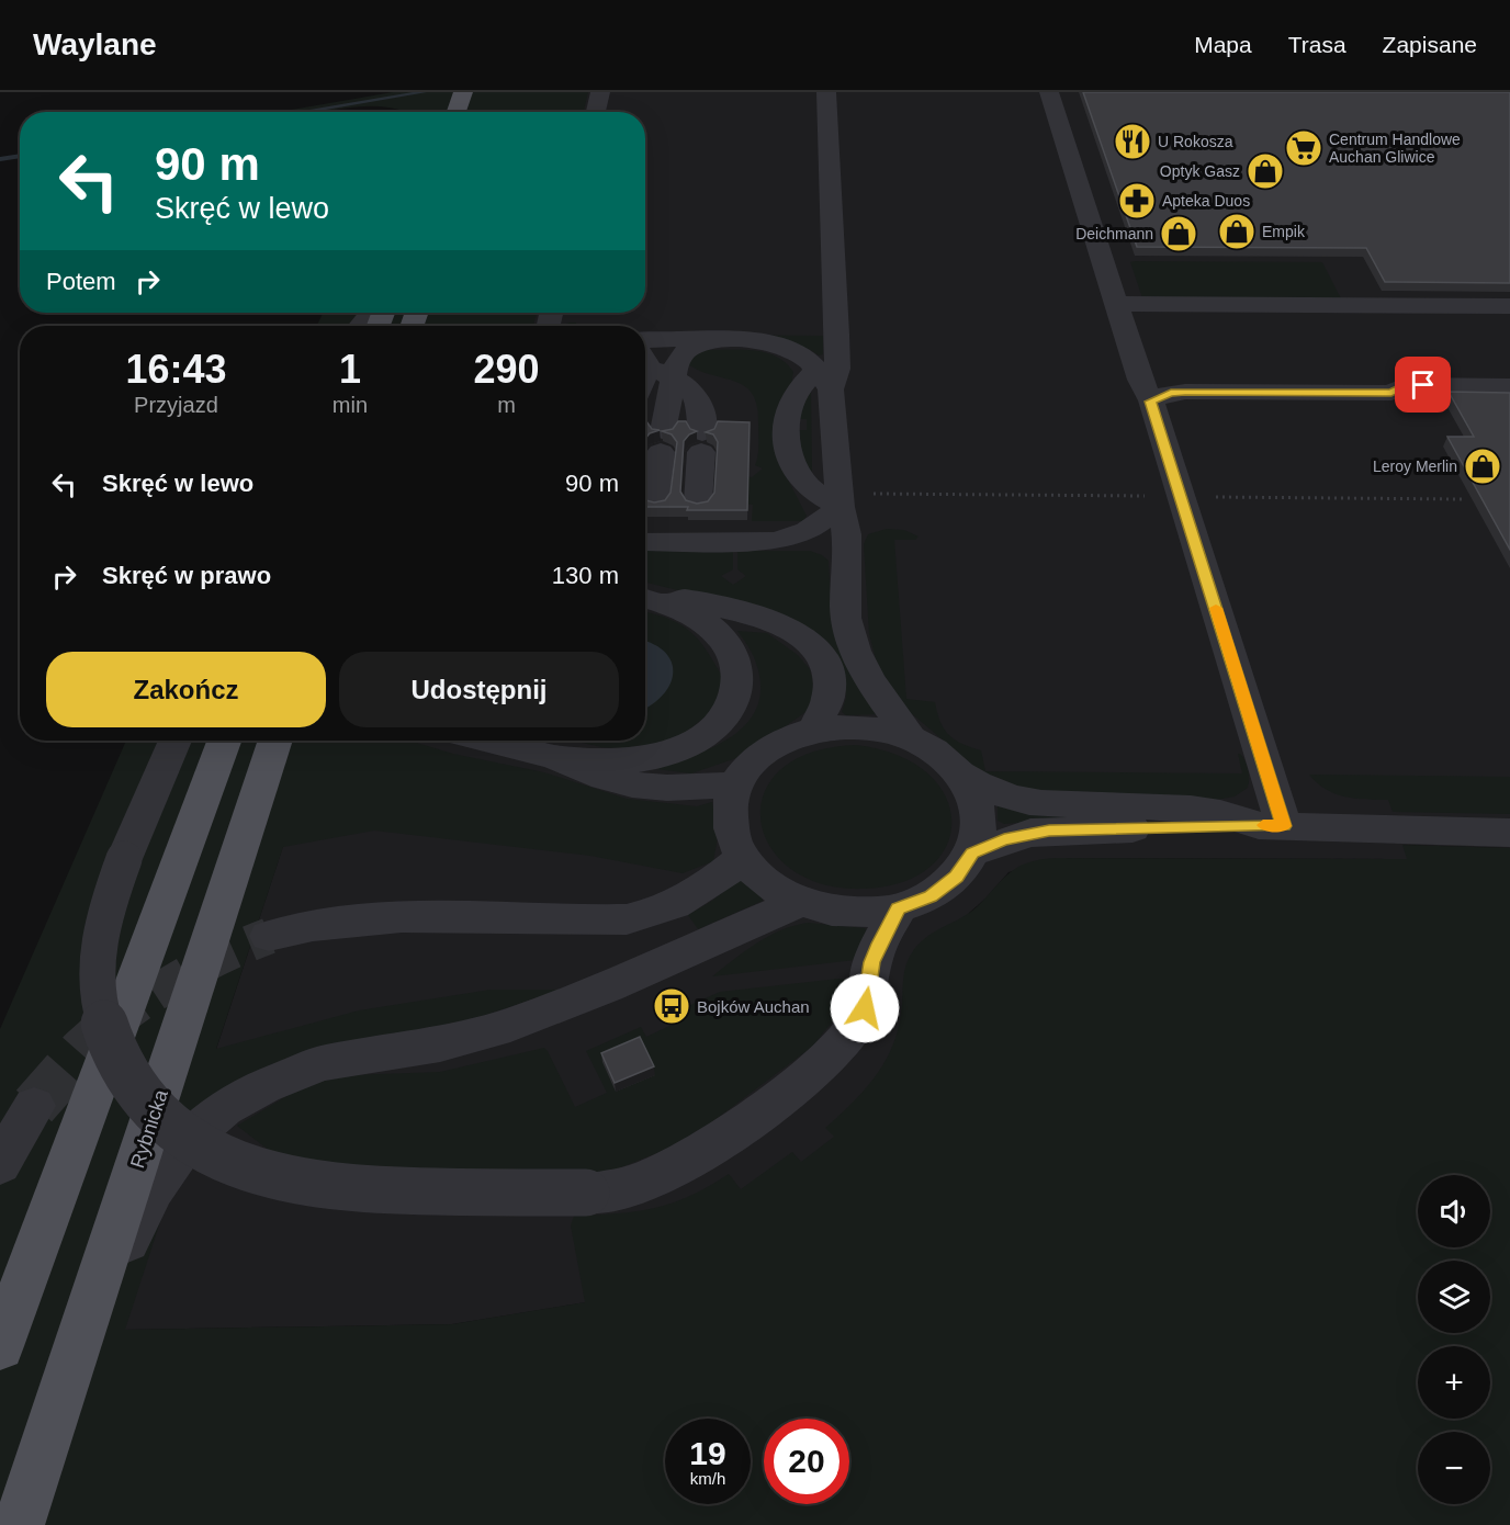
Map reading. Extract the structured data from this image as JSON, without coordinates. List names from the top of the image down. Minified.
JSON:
{"streets":{"main road":["Rybnicka"]},"places":{"restaurant":["U Rokosza"],"supermarket":["Centrum Handlowe Auchan Gliwice"],"shop":["Optyk Gasz","Empik","Deichmann","Leroy Merlin"],"pharmacy":["Apteka Duos"],"bus stop":["Bojków Auchan"]},"page":{"header":"Waylane","nav":["Mapa","Trasa","Zapisane"],"turn":["90 m","Skręć w lewo"],"then":"Potem","eta":["16:43","Przyjazd","1","min","290","m"],"list":[{"name":"Skręć w lewo","value":"90 m"},{"name":"Skręć w prawo","value":"130 m"}],"buttons":["Zakończ","Udostępnij"],"map_buttons":["+","−"],"speed":"19 km/h","limit":"20"}}
